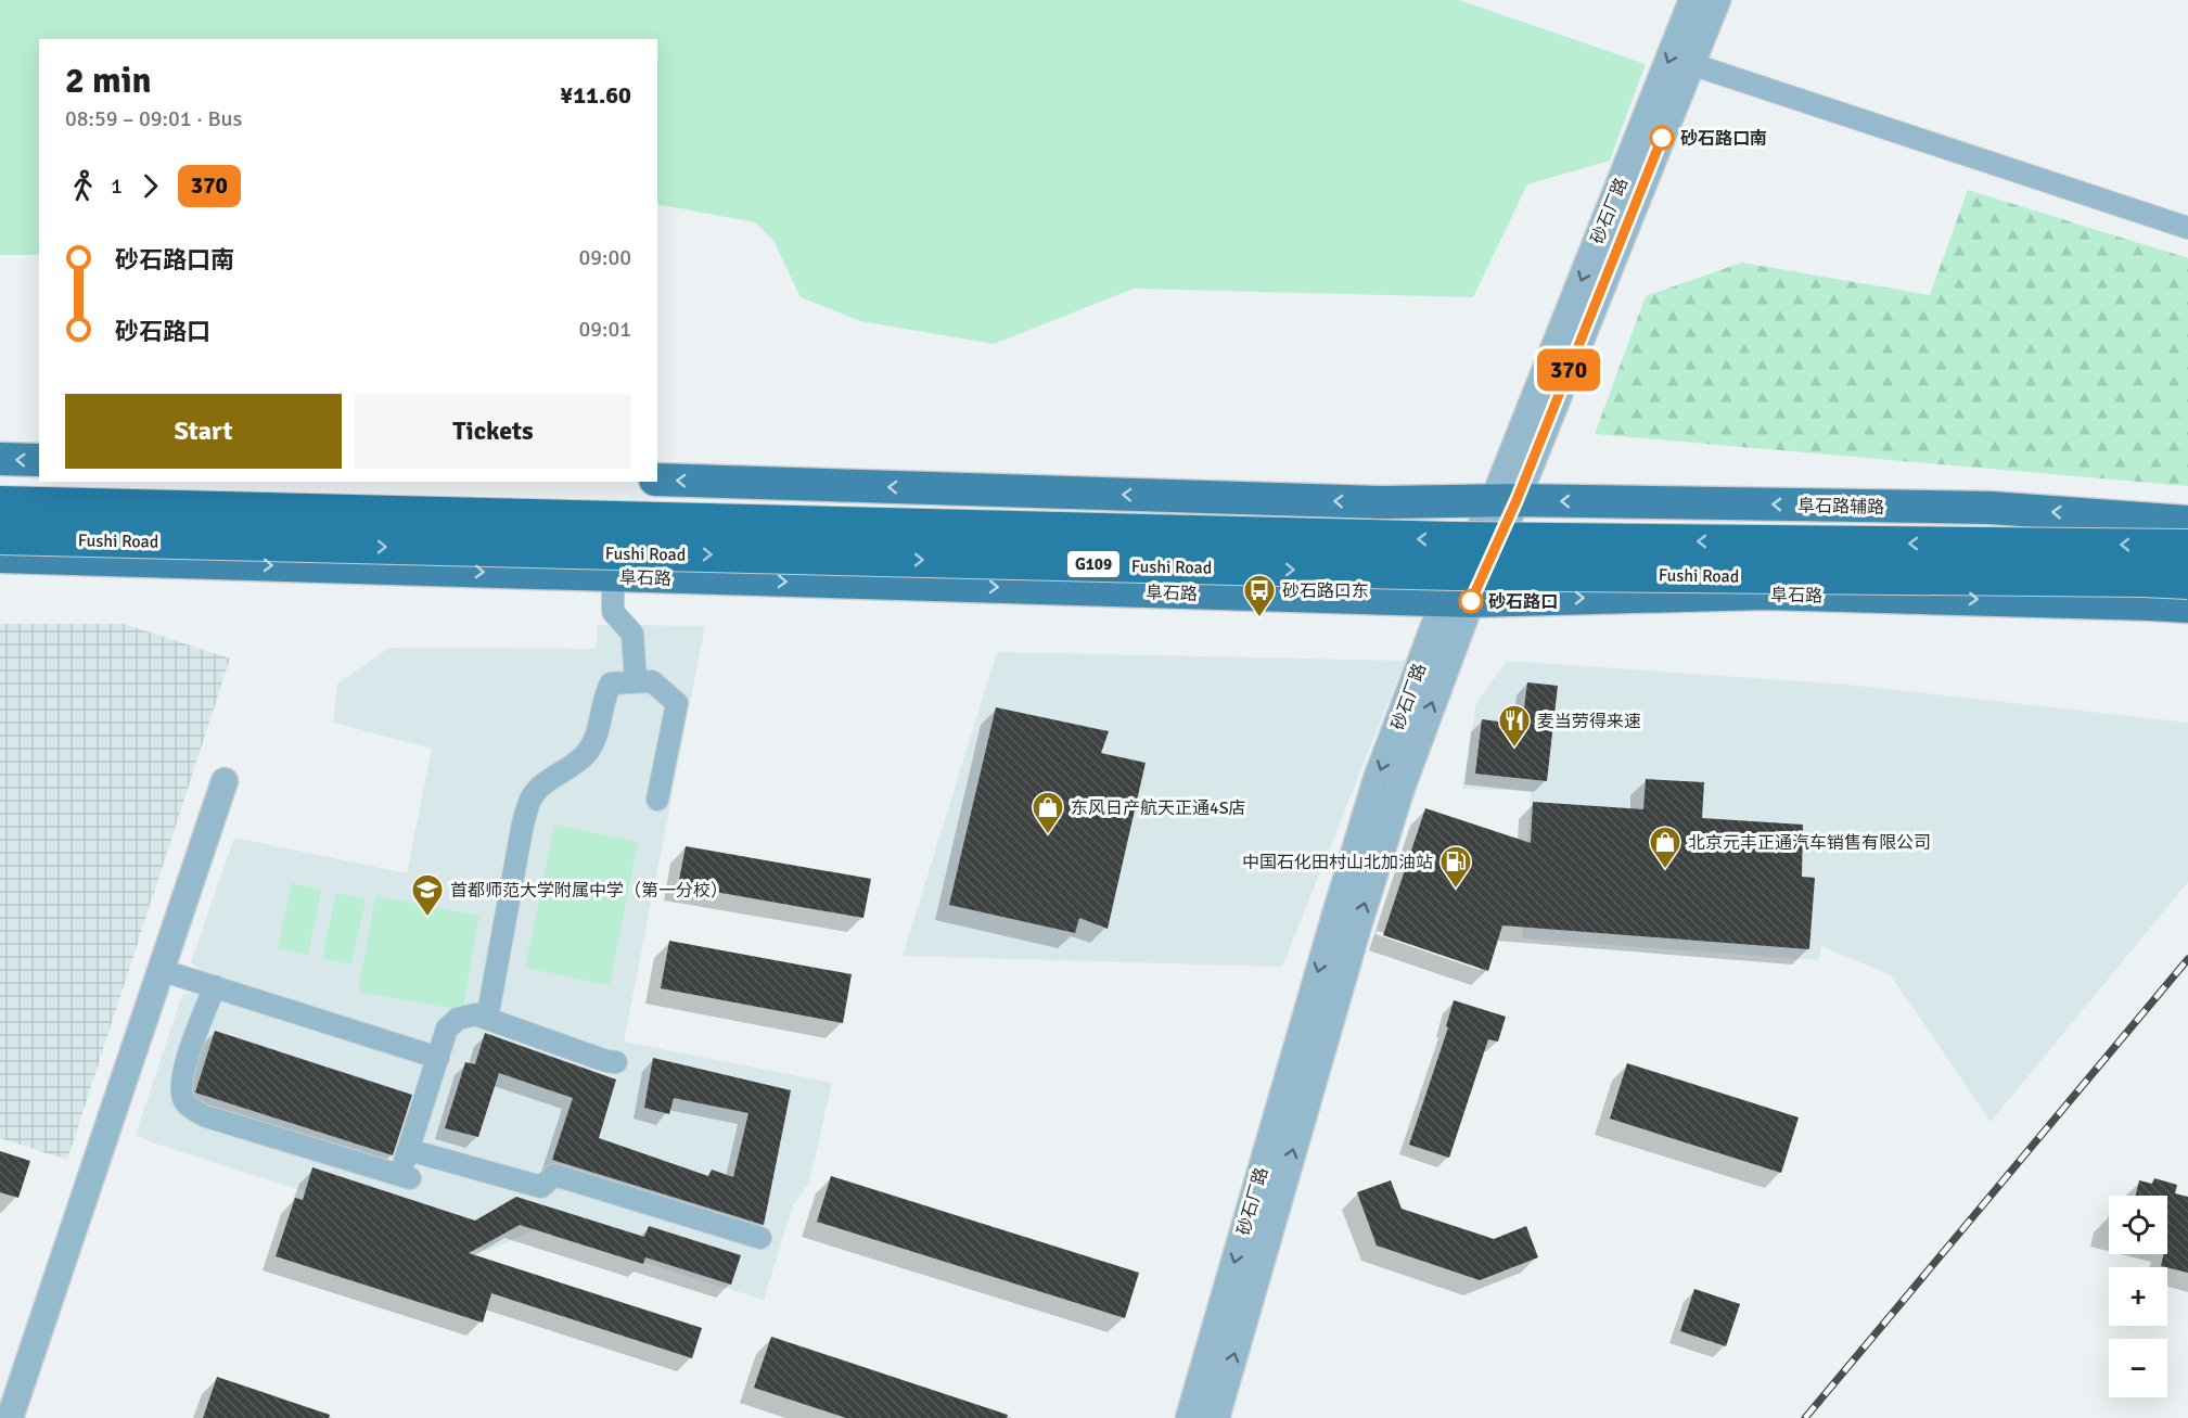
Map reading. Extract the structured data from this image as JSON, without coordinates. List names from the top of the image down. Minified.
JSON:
{"streets":{"highway":["Fushi Road","G109"],"main road":["阜石路辅路","阜石路"],"street":["砂石厂路"]},"crossings":[["砂石厂路","阜石路辅路"],["砂石厂路","阜石路"]],"one_way":["阜石路辅路"],"places":{"other":["砂石路口南","砂石路口"],"bus stop":["砂石路口东"],"restaurant":["麦当劳得来速"],"shop":["东风日产航天正通4S店","北京元丰正通汽车销售有限公司"],"fuel station":["中国石化田村山北加油站"],"school or university":["首都师范大学附属中学（第一分校）"]},"lines":["bus line 370"],"page":{"on_map":"370","heading":["2 min","08:59 – 09:01 · Bus","¥11.60"],"legs":["1","370"],"list":[{"name":"砂石路口南","value":"09:00"},{"name":"砂石路口","value":"09:01"}],"buttons":["Start","Tickets"],"map_buttons":["+","−"]}}
